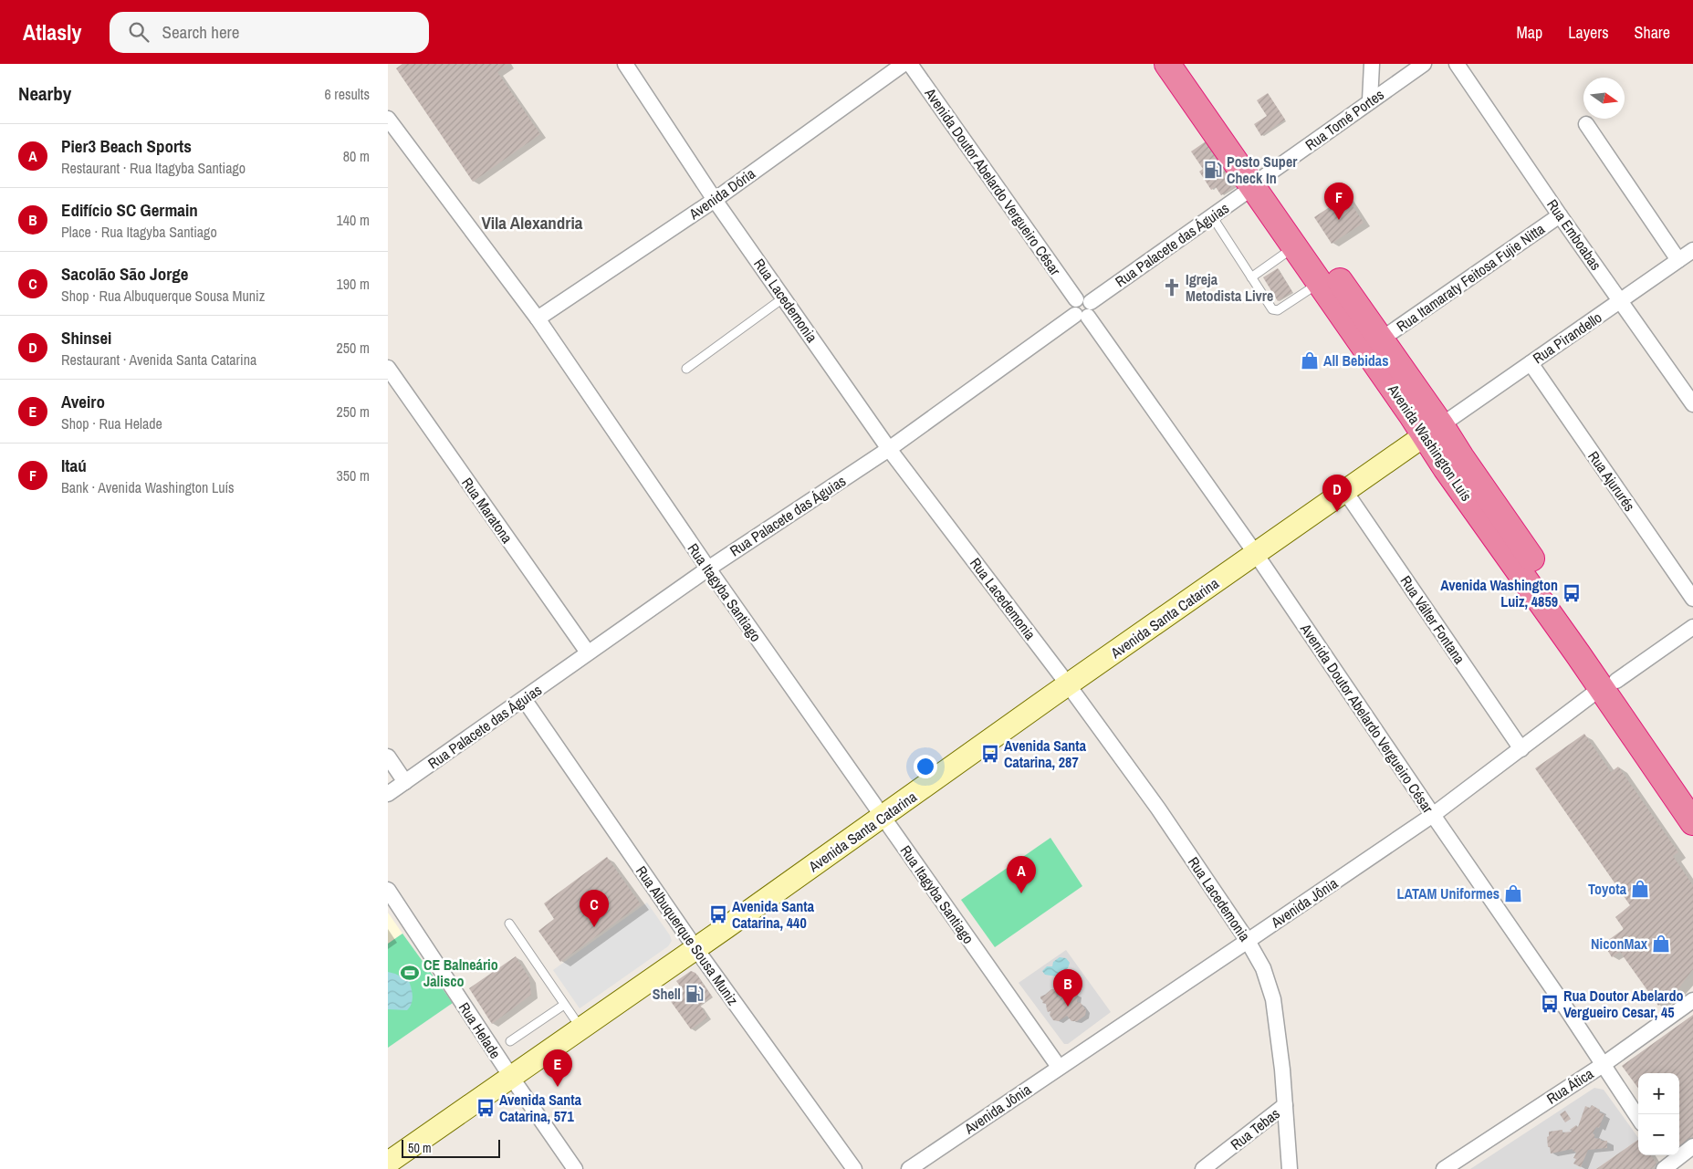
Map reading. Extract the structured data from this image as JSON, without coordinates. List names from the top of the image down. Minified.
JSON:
{"streets":{"highway":["Avenida Washington Luís"],"street":["Rua Tomé Portes","Avenida Doutor Abelardo Vergueiro César","Avenida Dória","Rua Emboabas","Rua Palacete das Águias","Rua Itamaraty Feitosa Fujie Nitta","Rua Lacedemonia","Rua Pirandello","Rua Ajururés","Rua Maratona","Rua Itagyba Santiago","Avenida Santa Catarina","Rua Válter Fontana","Avenida Jônia","Rua Albuquerque Sousa Muniz","Rua Helade","Rua Ática","Rua Tebas"]},"crossings":[["Rua Tomé Portes","Rua Palacete das Águias"],["Rua Tomé Portes","Avenida Washington Luís"],["Avenida Doutor Abelardo Vergueiro César","Rua Palacete das Águias"],["Avenida Doutor Abelardo Vergueiro César","Avenida Santa Catarina"],["Avenida Doutor Abelardo Vergueiro César","Avenida Jônia"],["Avenida Doutor Abelardo Vergueiro César","Rua Ática"],["Avenida Dória","Rua Lacedemonia"],["Avenida Dória","Rua Itagyba Santiago"],["Rua Emboabas","Rua Itamaraty Feitosa Fujie Nitta"],["Rua Emboabas","Rua Pirandello"],["Rua Palacete das Águias","Rua Lacedemonia"],["Rua Palacete das Águias","Avenida Washington Luís"],["Rua Palacete das Águias","Rua Maratona"],["Rua Palacete das Águias","Rua Itagyba Santiago"],["Rua Palacete das Águias","Rua Albuquerque Sousa Muniz"],["Rua Itamaraty Feitosa Fujie Nitta","Avenida Washington Luís"],["Rua Lacedemonia","Avenida Santa Catarina"],["Rua Lacedemonia","Avenida Jônia"],["Rua Lacedemonia","Rua Tebas"],["Rua Pirandello","Avenida Washington Luís"],["Rua Pirandello","Rua Ajururés"],["Rua Pirandello","Avenida Santa Catarina"],["Avenida Washington Luís","Avenida Santa Catarina"],["Avenida Washington Luís","Avenida Jônia"],["Rua Itagyba Santiago","Avenida Santa Catarina"],["Rua Itagyba Santiago","Avenida Jônia"],["Avenida Santa Catarina","Rua Válter Fontana"],["Avenida Santa Catarina","Rua Albuquerque Sousa Muniz"],["Avenida Santa Catarina","Rua Helade"],["Rua Válter Fontana","Avenida Jônia"]],"districts":["Vila Alexandria"],"places":{"fuel station":["Posto Super Check In","Shell"],"church":["Igreja Metodista Livre"],"shop":["All Bebidas","Toyota","LATAM Uniformes","NiconMax"],"bus stop":["Avenida Washington Luiz, 4859","Avenida Santa Catarina, 287","Avenida Santa Catarina, 440","Rua Doutor Abelardo Vergueiro Cesar, 45","Avenida Santa Catarina, 571"],"sports":["CE Balneário Jalisco"]},"scale_bar":"50 m","north":"right","page":{"header":"Atlasly","search":"Search here","nav":["Map","Layers","Share"],"heading":["Nearby","6 results"],"list":[{"mark":"A","name":"Pier3 Beach Sports","note":"Restaurant · Rua Itagyba Santiago","value":"80 m"},{"mark":"B","name":"Edifício SC Germain","note":"Place · Rua Itagyba Santiago","value":"140 m"},{"mark":"C","name":"Sacolão São Jorge","note":"Shop · Rua Albuquerque Sousa Muniz","value":"190 m"},{"mark":"D","name":"Shinsei","note":"Restaurant · Avenida Santa Catarina","value":"250 m"},{"mark":"E","name":"Aveiro","note":"Shop · Rua Helade","value":"250 m"},{"mark":"F","name":"Itaú","note":"Bank · Avenida Washington Luís","value":"350 m"}],"pins":["F","D","A","C","B","E"],"map_buttons":["+","−"],"scale":"50 m"}}
